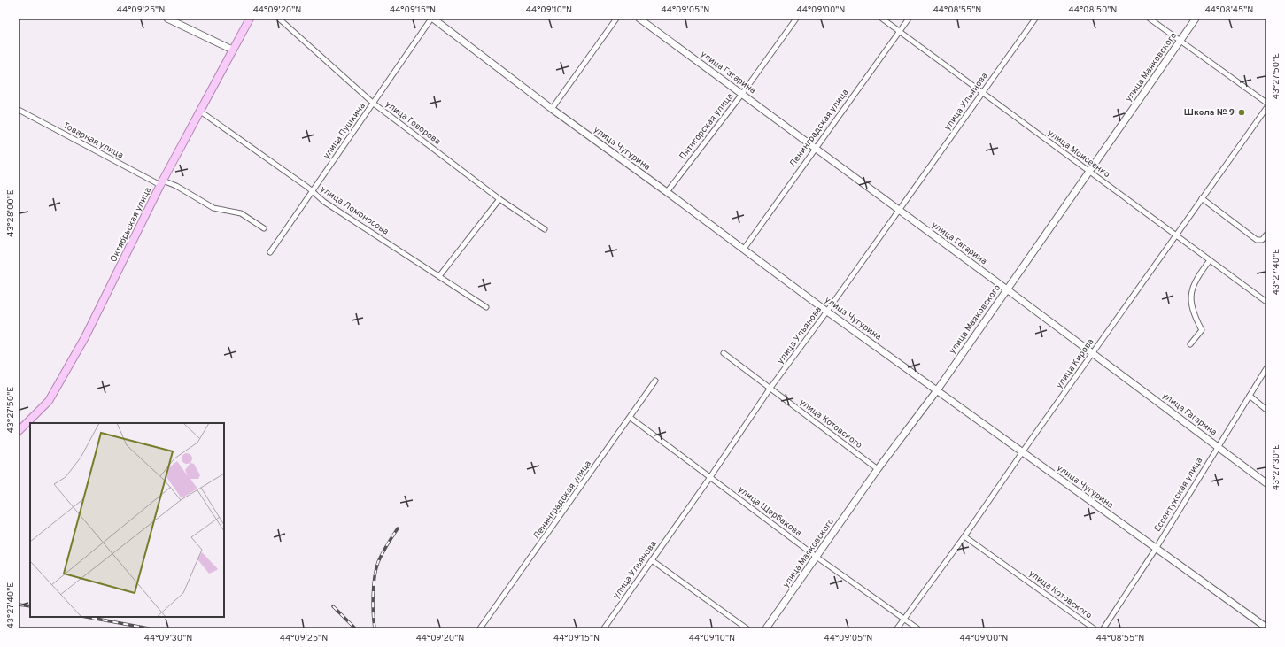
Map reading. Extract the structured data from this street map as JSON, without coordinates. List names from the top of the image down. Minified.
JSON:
{"streets":{"main road":["Октябрьская улица"],"street":["улица Маяковского","улица Гагарина","улица Ульянова","улица Говорова","Пятигорская улица","Ленинградская улица","улица Пушкина","Товарная улица","улица Чугурина","улица Моисеенко","улица Ломоносова","улица Кирова","улица Котовского","Ессентукская улица","улица Щербакова"]},"crossings":[["улица Маяковского","улица Гагарина"],["улица Маяковского","улица Чугурина"],["улица Маяковского","улица Моисеенко"],["улица Маяковского","улица Котовского"],["улица Маяковского","улица Щербакова"],["улица Гагарина","улица Ульянова"],["улица Гагарина","Пятигорская улица"],["улица Гагарина","Ленинградская улица"],["улица Гагарина","улица Кирова"],["улица Гагарина","Ессентукская улица"],["улица Ульянова","улица Чугурина"],["улица Ульянова","улица Моисеенко"],["улица Ульянова","улица Котовского"],["улица Ульянова","улица Щербакова"],["улица Говорова","улица Пушкина"],["Пятигорская улица","улица Чугурина"],["Ленинградская улица","улица Чугурина"],["Ленинградская улица","улица Моисеенко"],["Ленинградская улица","улица Щербакова"],["улица Пушкина","улица Чугурина"],["улица Пушкина","улица Ломоносова"],["Товарная улица","Октябрьская улица"],["улица Чугурина","улица Кирова"],["улица Чугурина","Ессентукская улица"],["улица Моисеенко","улица Кирова"],["улица Ломоносова","Октябрьская улица"],["улица Кирова","улица Котовского"],["улица Кирова","улица Щербакова"]],"places":["Школа № 9"],"coordinates":["44°09'25\"N","44°09'20\"N","44°09'15\"N","44°09'10\"N","44°09'05\"N","44°09'00\"N","44°08'55\"N","44°08'50\"N","44°08'45\"N","43°27'50\"E","43°28'00\"E","43°27'40\"E","43°27'30\"E","44°09'30\"N"]}
